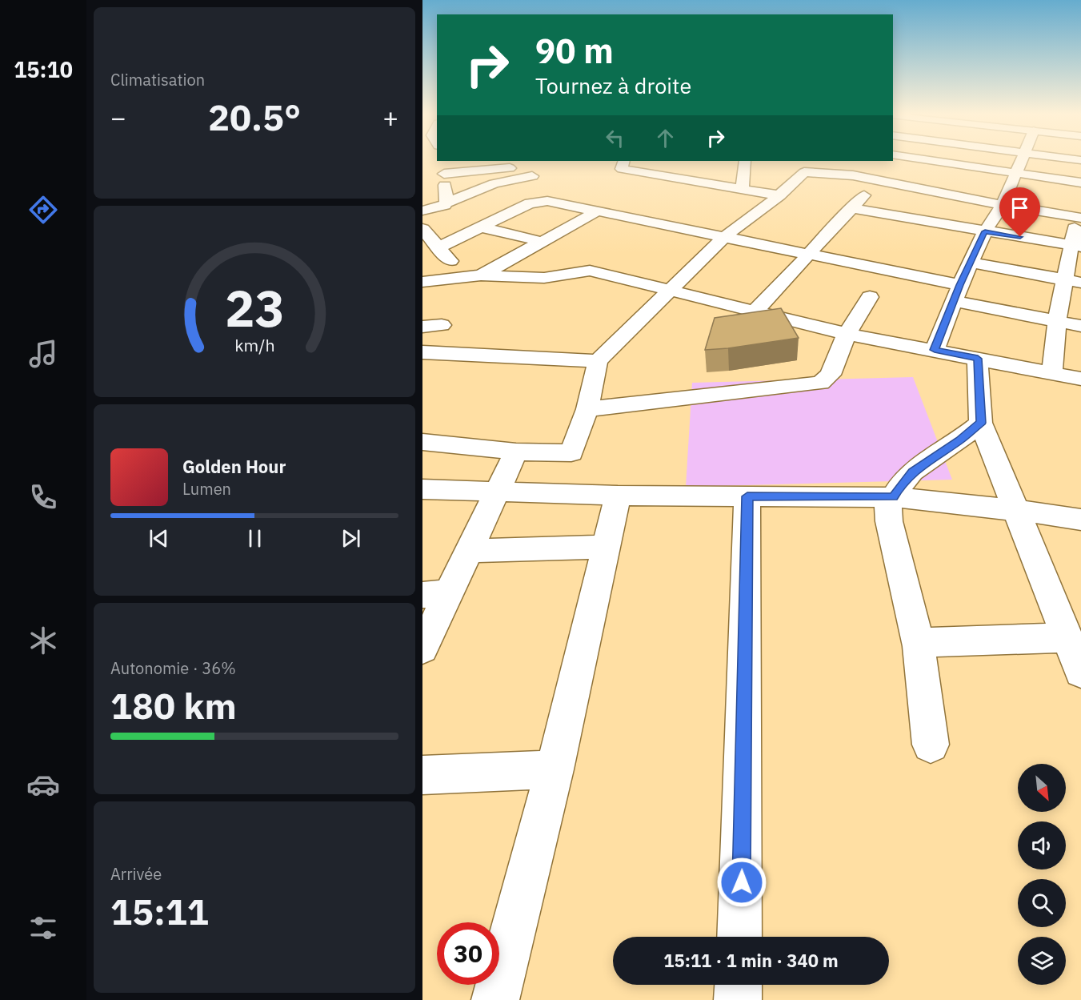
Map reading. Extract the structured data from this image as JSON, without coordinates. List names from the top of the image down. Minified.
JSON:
{"north":"bottom right","page":{"tabs":"15:10","tile":["Climatisation",["Autonomie · 36%","180 km"],["Arrivée","15:11"]],"turn":["90 m","Tournez à droite"],"heat":["−","20.5°","+"],"song":["Golden Hour","Lumen"],"limit":"30","trip":"15:11 · 1 min · 340 m","gauge":["23","km/h"]}}
